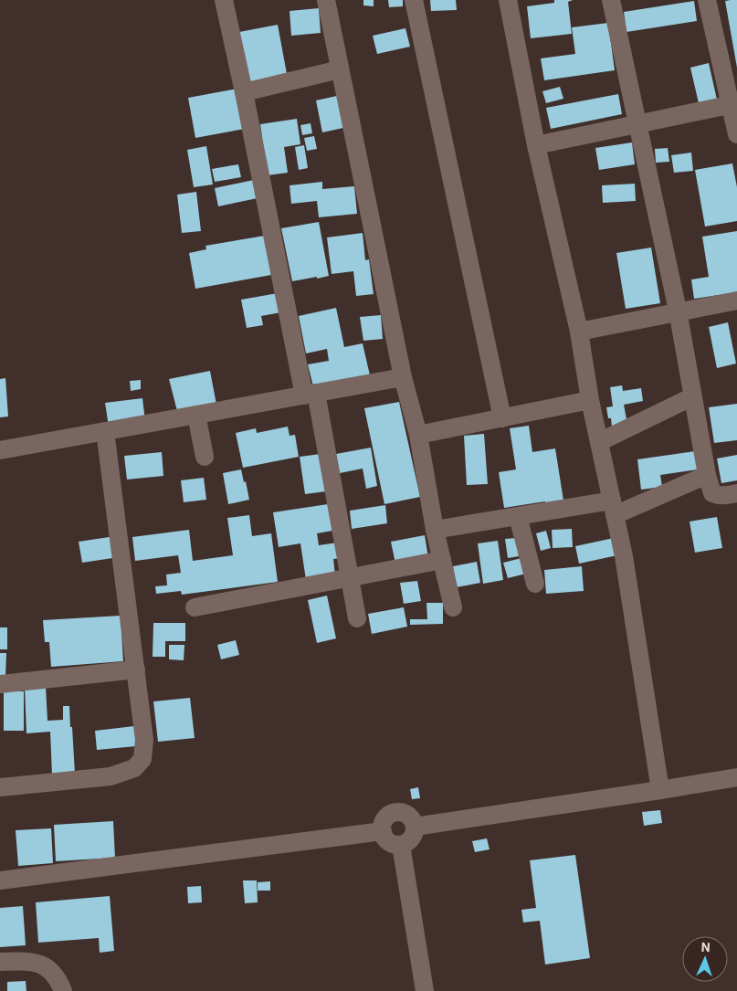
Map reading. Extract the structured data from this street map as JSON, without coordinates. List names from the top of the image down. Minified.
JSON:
{"north":"top"}
